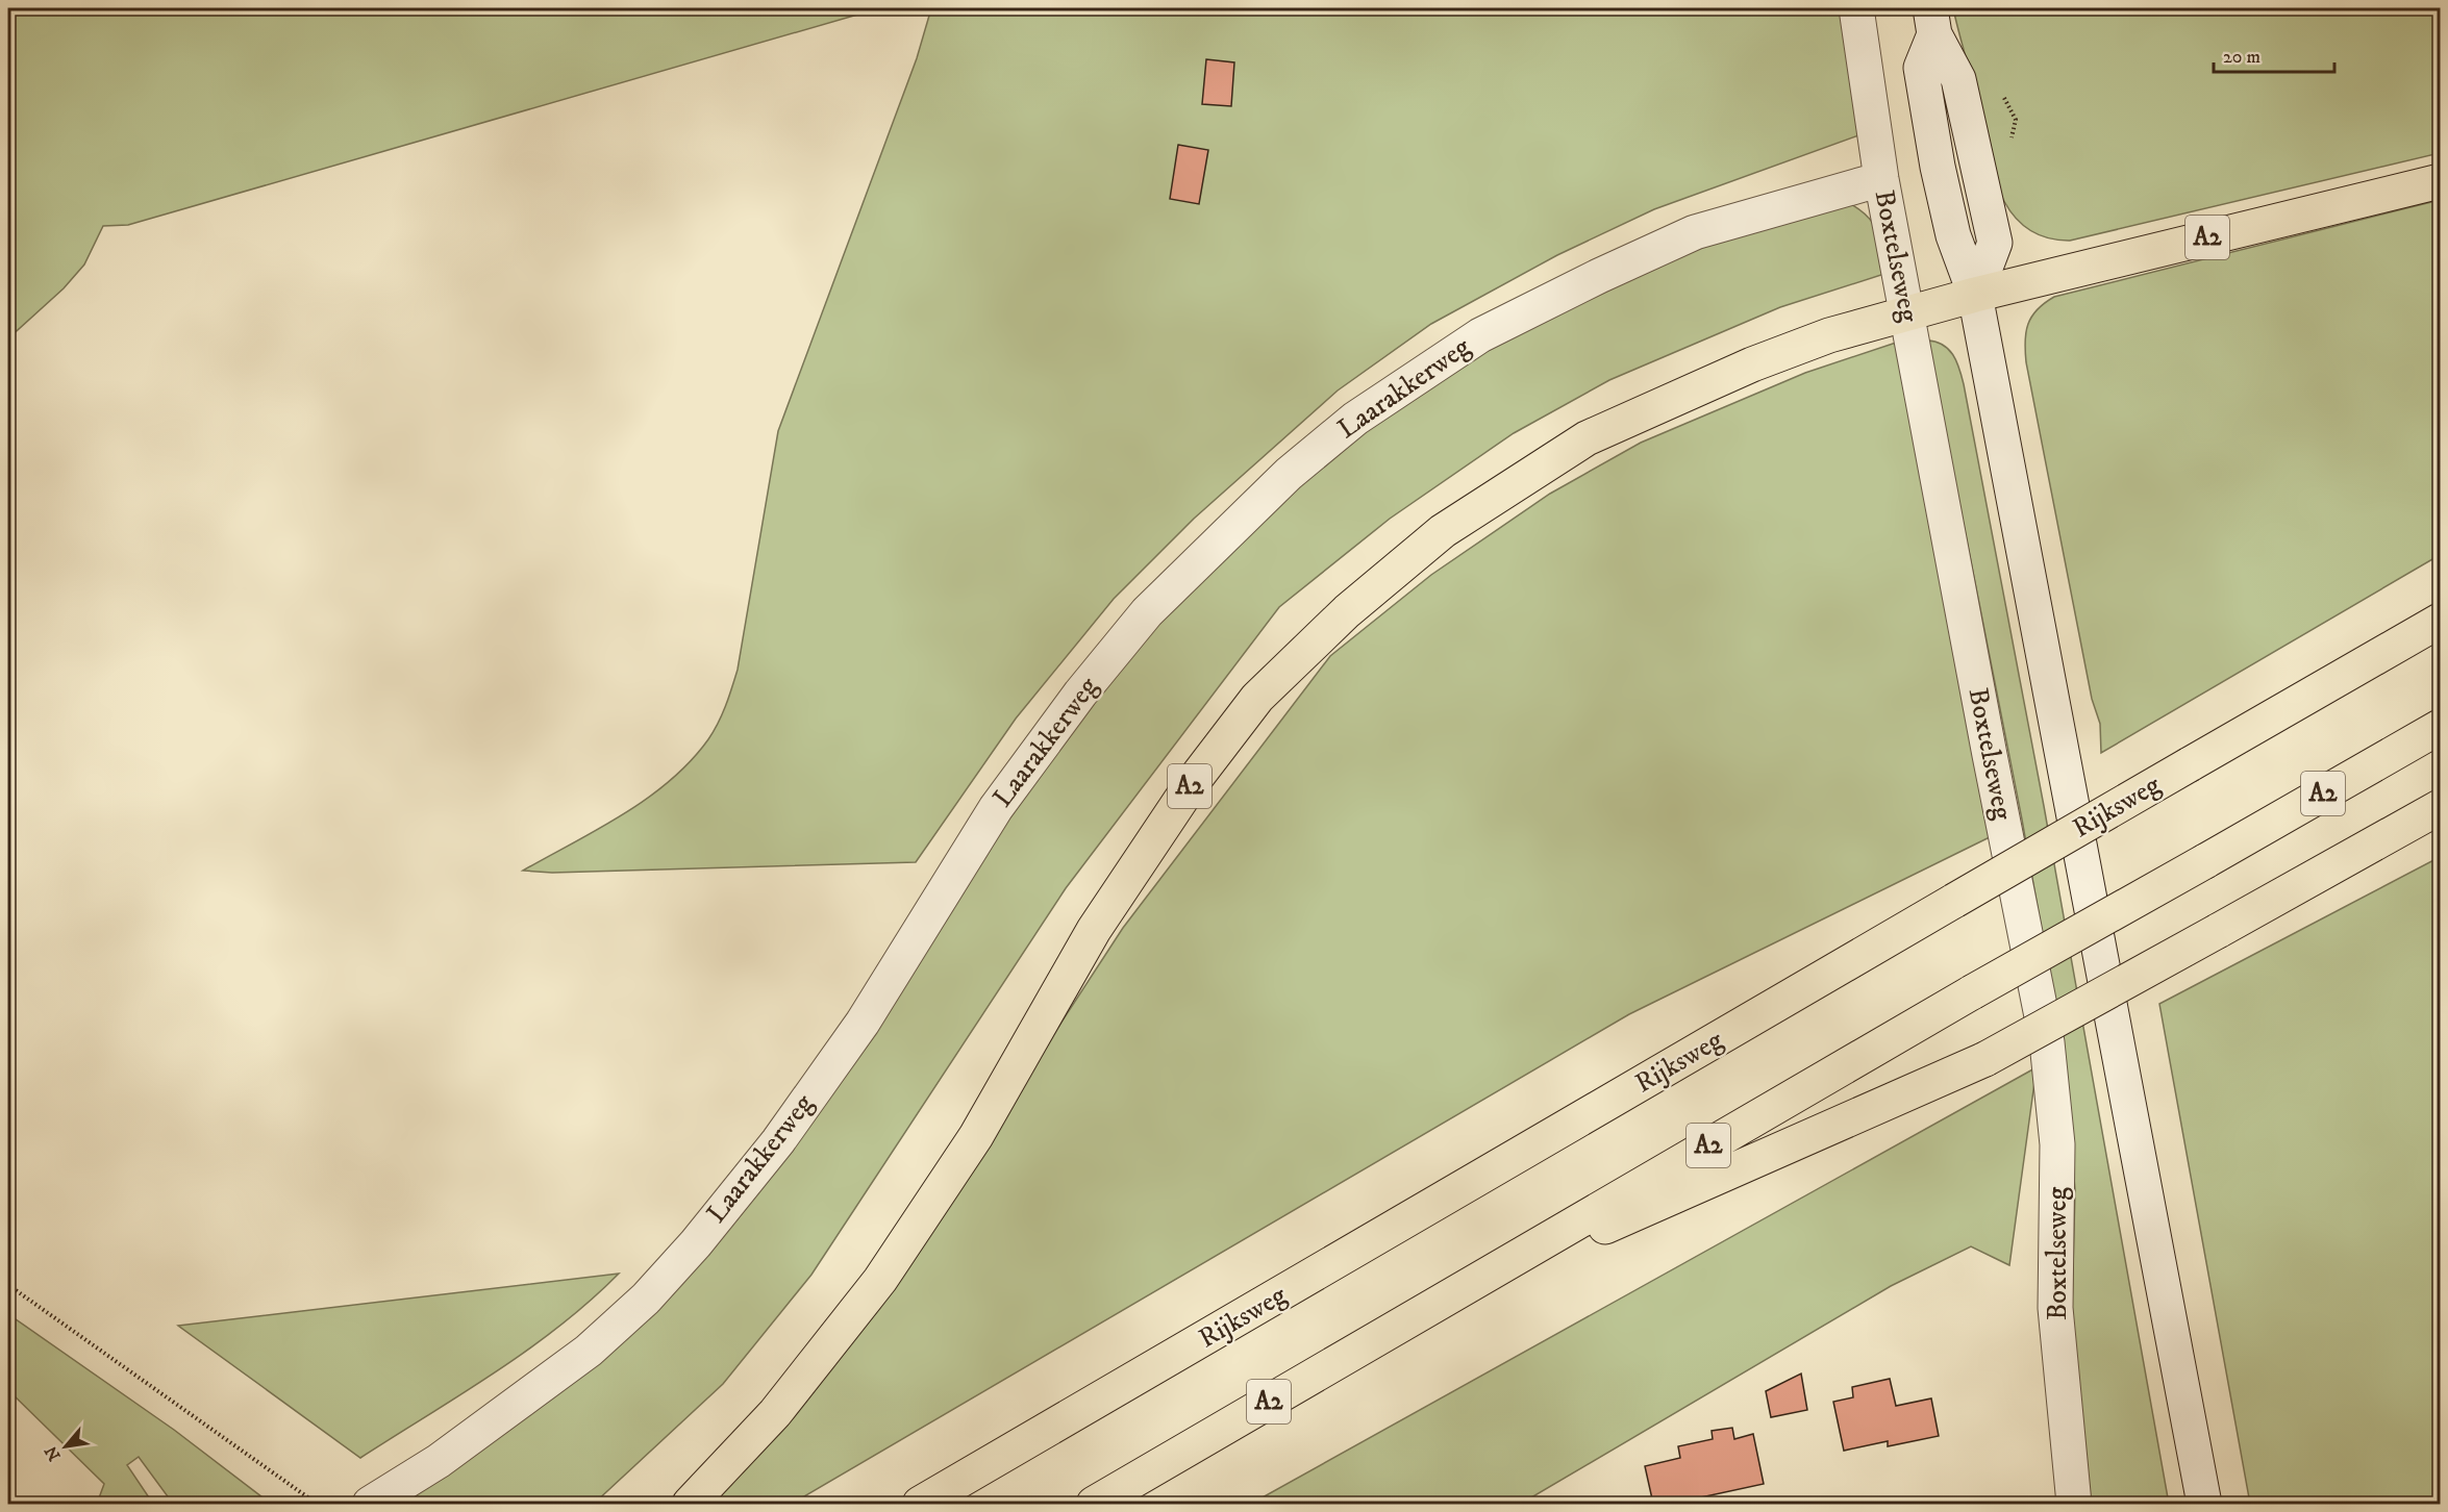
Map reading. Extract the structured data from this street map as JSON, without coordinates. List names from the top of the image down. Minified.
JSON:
{"streets":{"highway":["A2","Rijksweg"],"street":["Boxtelseweg","Laarakkerweg"]},"crossings":[["A2","Boxtelseweg"],["Boxtelseweg","Laarakkerweg"]],"scale_bar":"20 m","north":"bottom left"}
